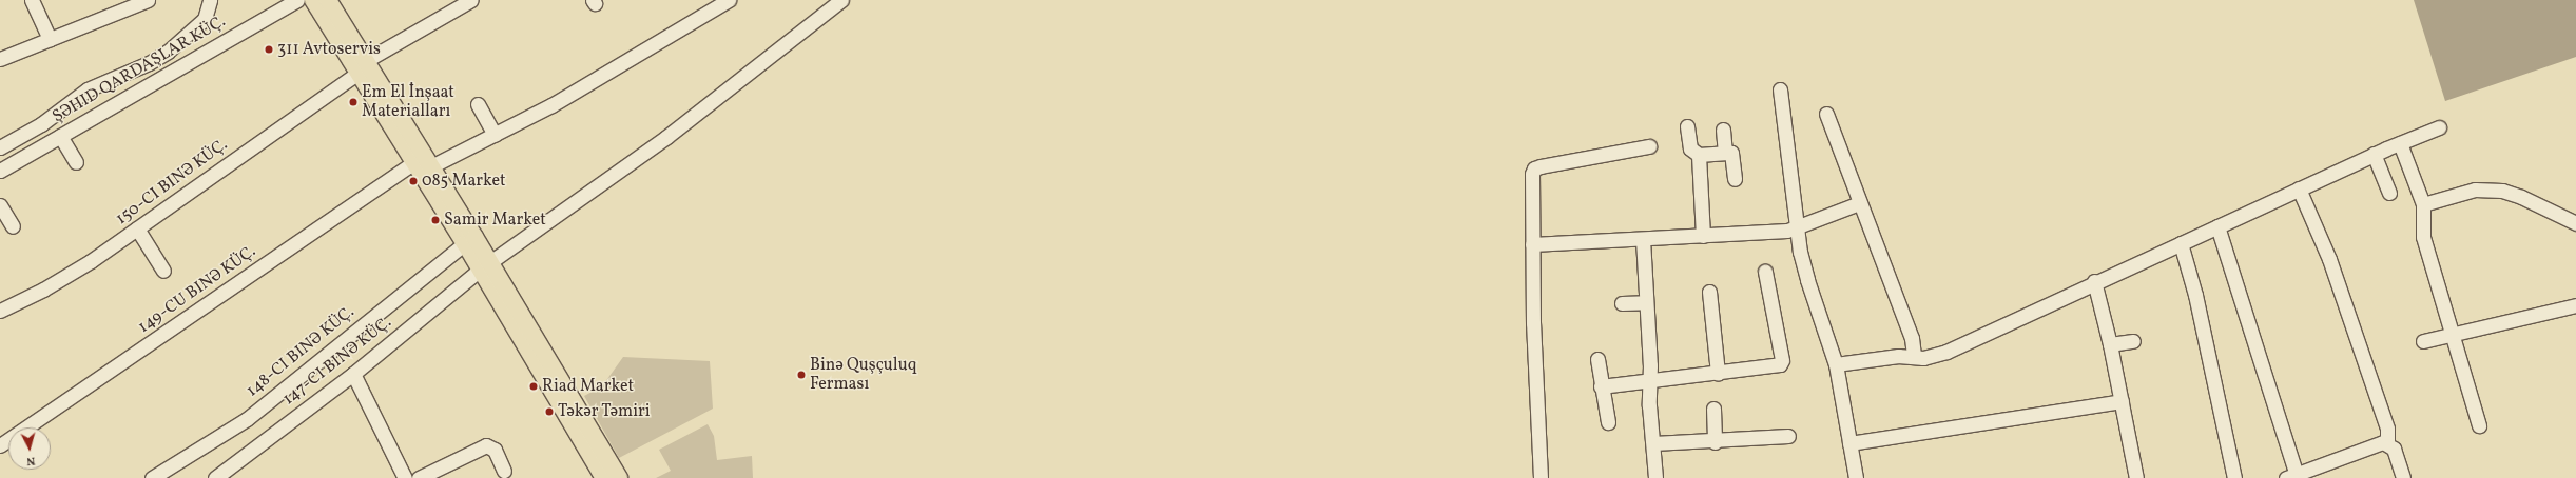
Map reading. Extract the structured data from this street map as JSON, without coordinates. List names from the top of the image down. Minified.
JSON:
{"streets":{"street":["ŞƏHID QARDAŞLAR KÜÇ.","150-CI BINƏ KÜÇ.","149-CU BINƏ KÜÇ.","148-CI BINƏ KÜÇ.","147-CI BINƏ KÜÇ."]},"places":["311 Avtoservis","Em El İnşaat Materialları","085 Market","Samir Market","Binə Quşçuluq Ferması","Riad Market","Təkər Təmiri"],"north":"bottom"}
